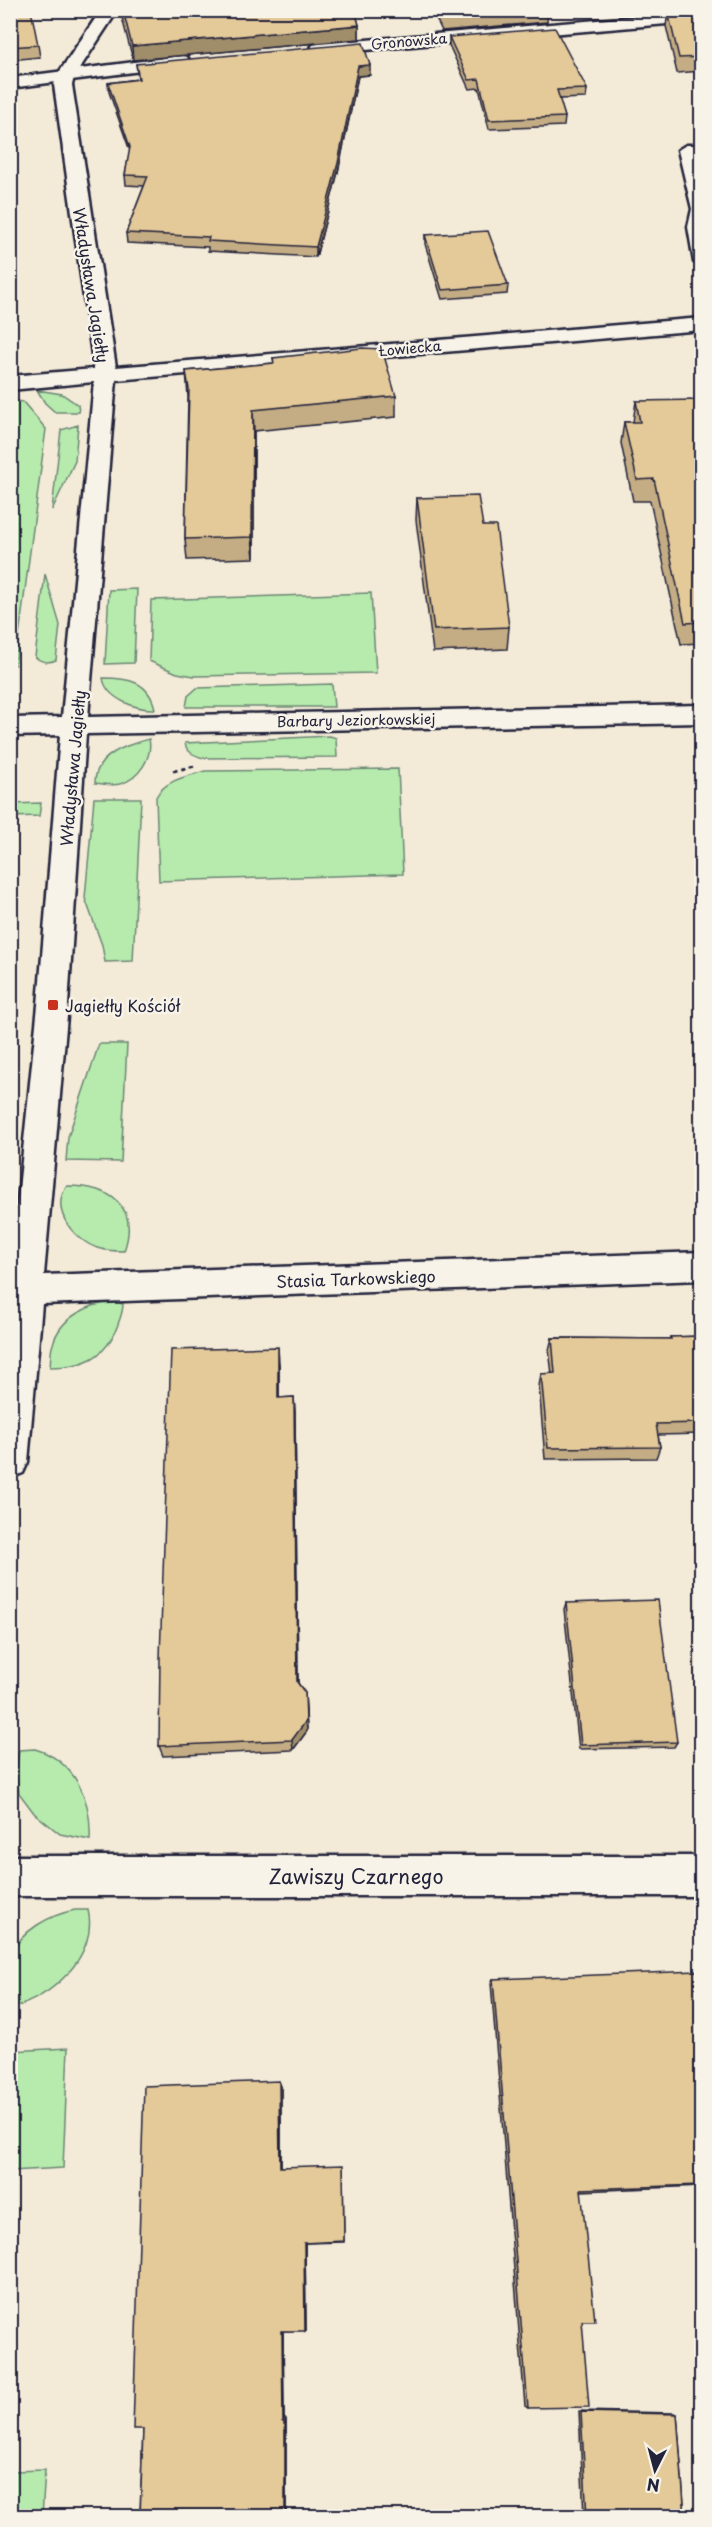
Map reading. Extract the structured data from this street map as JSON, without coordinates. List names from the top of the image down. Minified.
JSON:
{"streets":{"street":["Gronowska","Władysława Jagiełły","Łowiecka","Barbary Jeziorkowskiej","Stasia Tarkowskiego","Zawiszy Czarnego"]},"crossings":[["Władysława Jagiełły","Łowiecka"],["Władysława Jagiełły","Barbary Jeziorkowskiej"],["Władysława Jagiełły","Stasia Tarkowskiego"]],"places":{"transit":["Jagiełły Kościół"]},"north":"bottom"}
